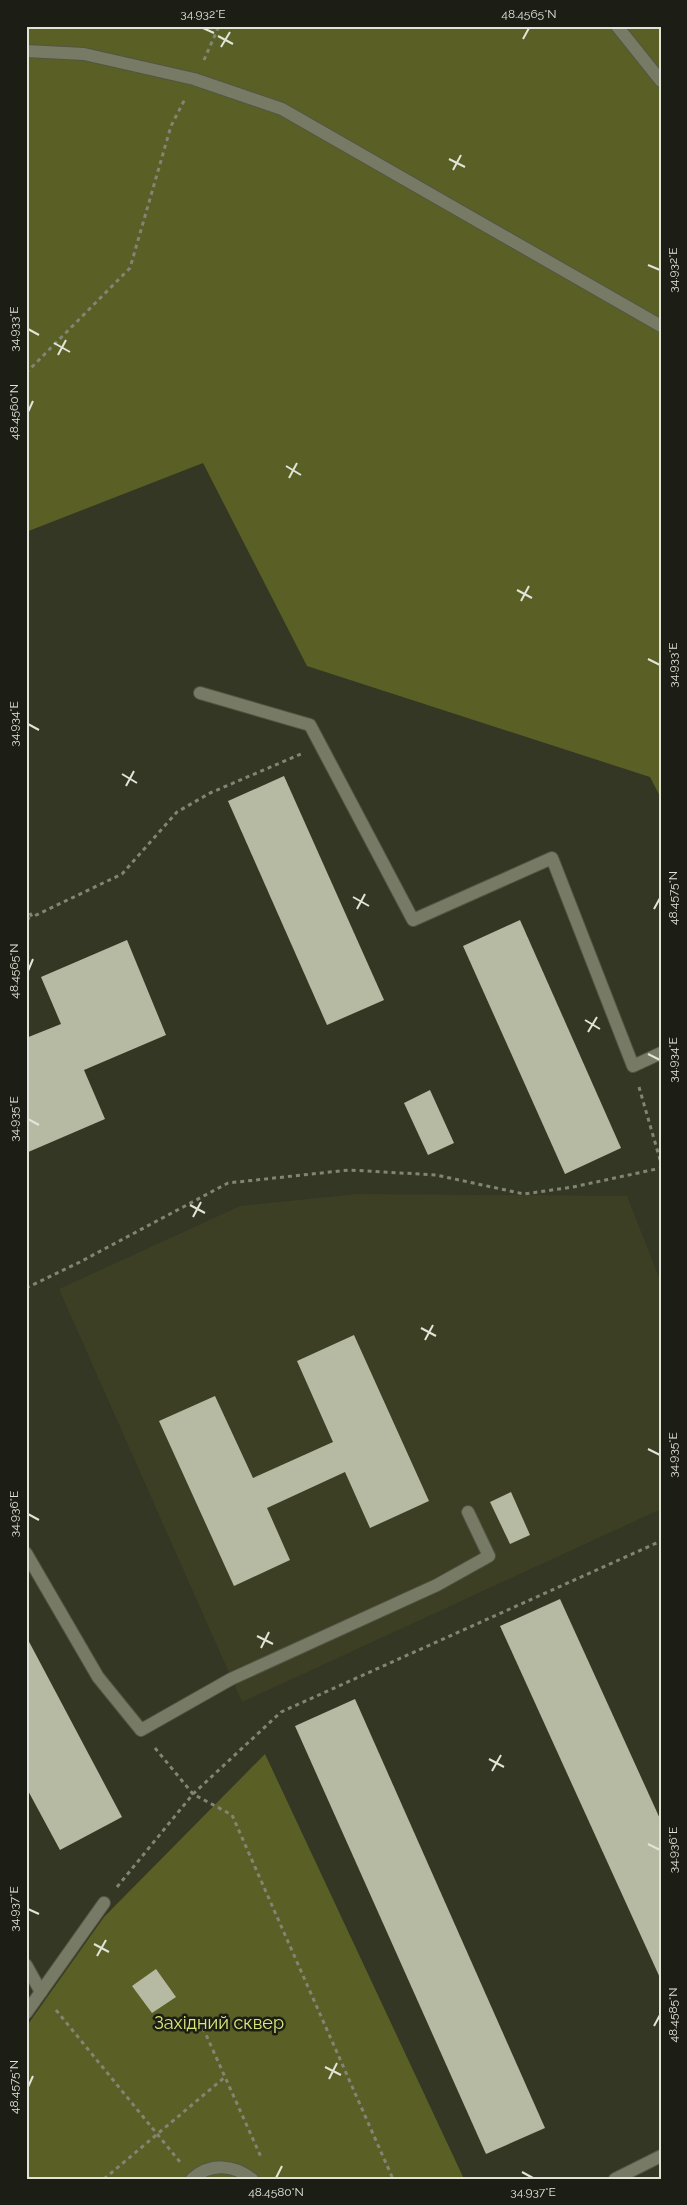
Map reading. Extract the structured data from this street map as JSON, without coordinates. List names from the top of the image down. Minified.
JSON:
{"parks":["Західний сквер"],"coordinates":["34.932°E","48.4565°N","34.933°E","48.4560°N","34.934°E","48.4575°N","34.935°E","34.936°E","34.937°E","48.4585°N","48.4580°N"]}
